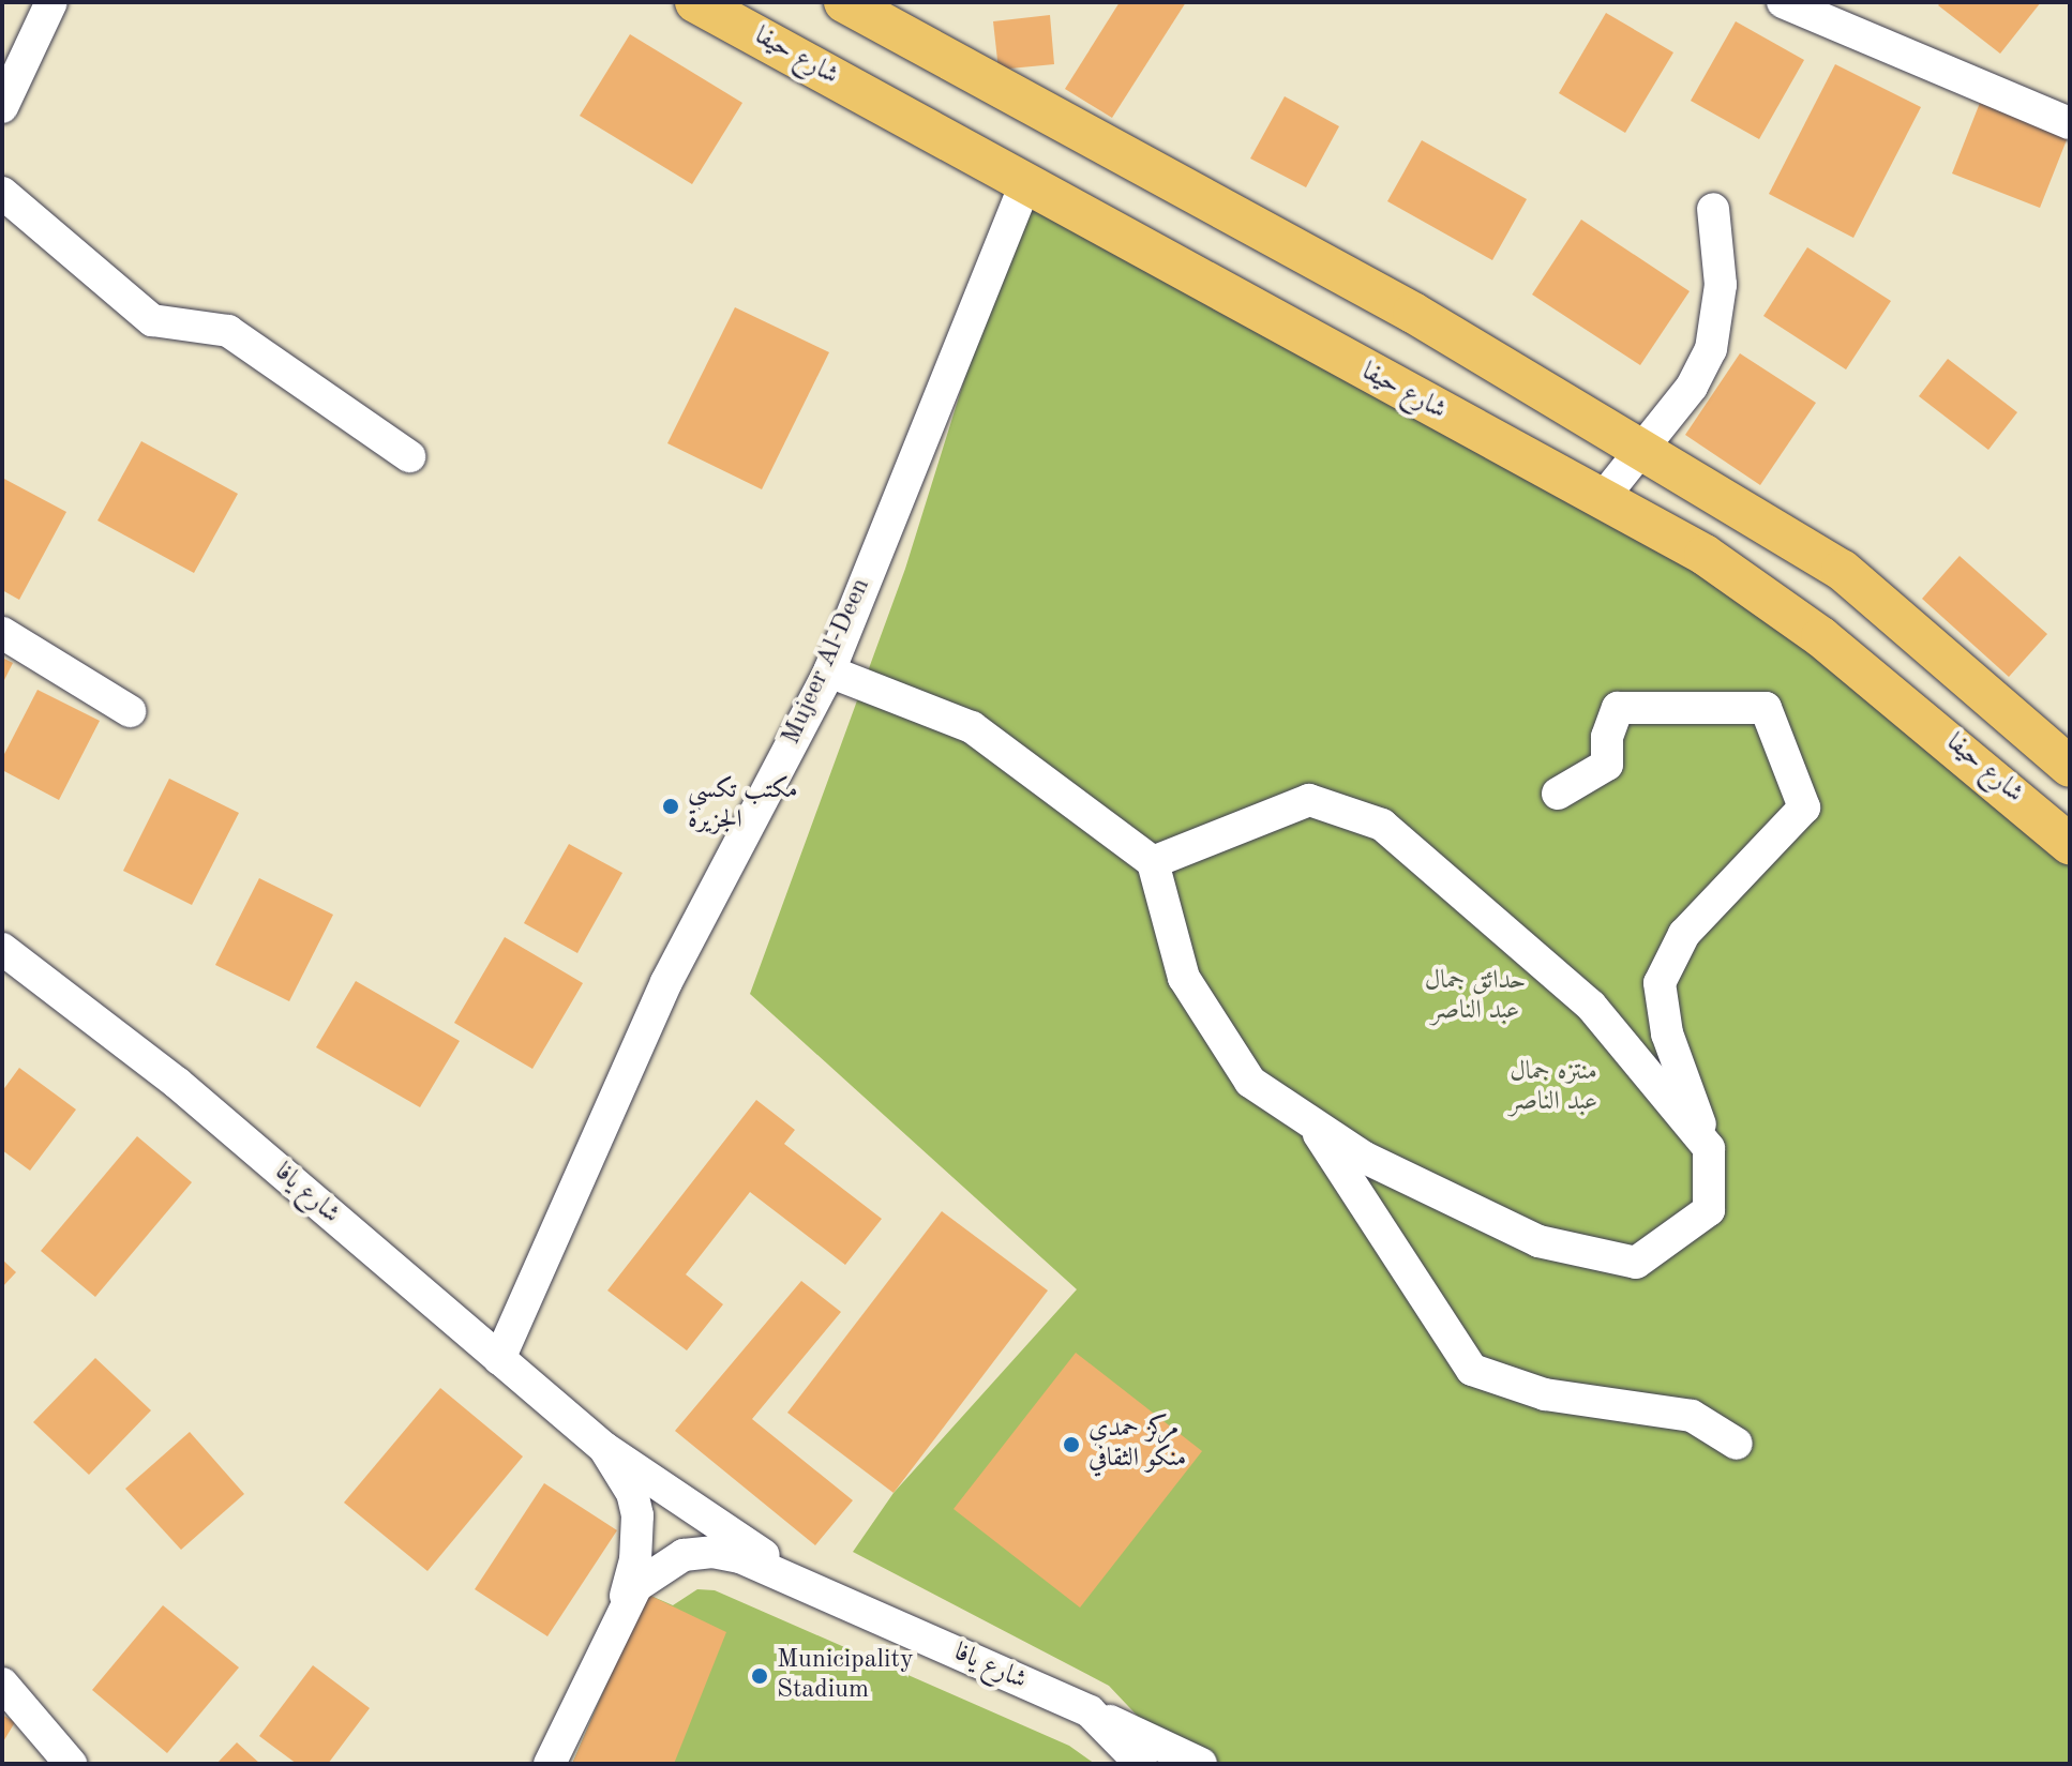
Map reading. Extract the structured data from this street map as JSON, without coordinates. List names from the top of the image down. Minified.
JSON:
{"streets":{"main road":["شارع حيفا"],"street":["Mujeer Al-Deen","شارع يافا"]},"crossings":[["شارع حيفا","Mujeer Al-Deen"],["Mujeer Al-Deen","شارع يافا"]],"parks":["حدائق جمال عبد الناصر","منتزه جمال عبد الناصر"],"places":["مكتب تكسي الجزيرة","مركز حمدي منكو الثقافي","Municipality Stadium"]}
